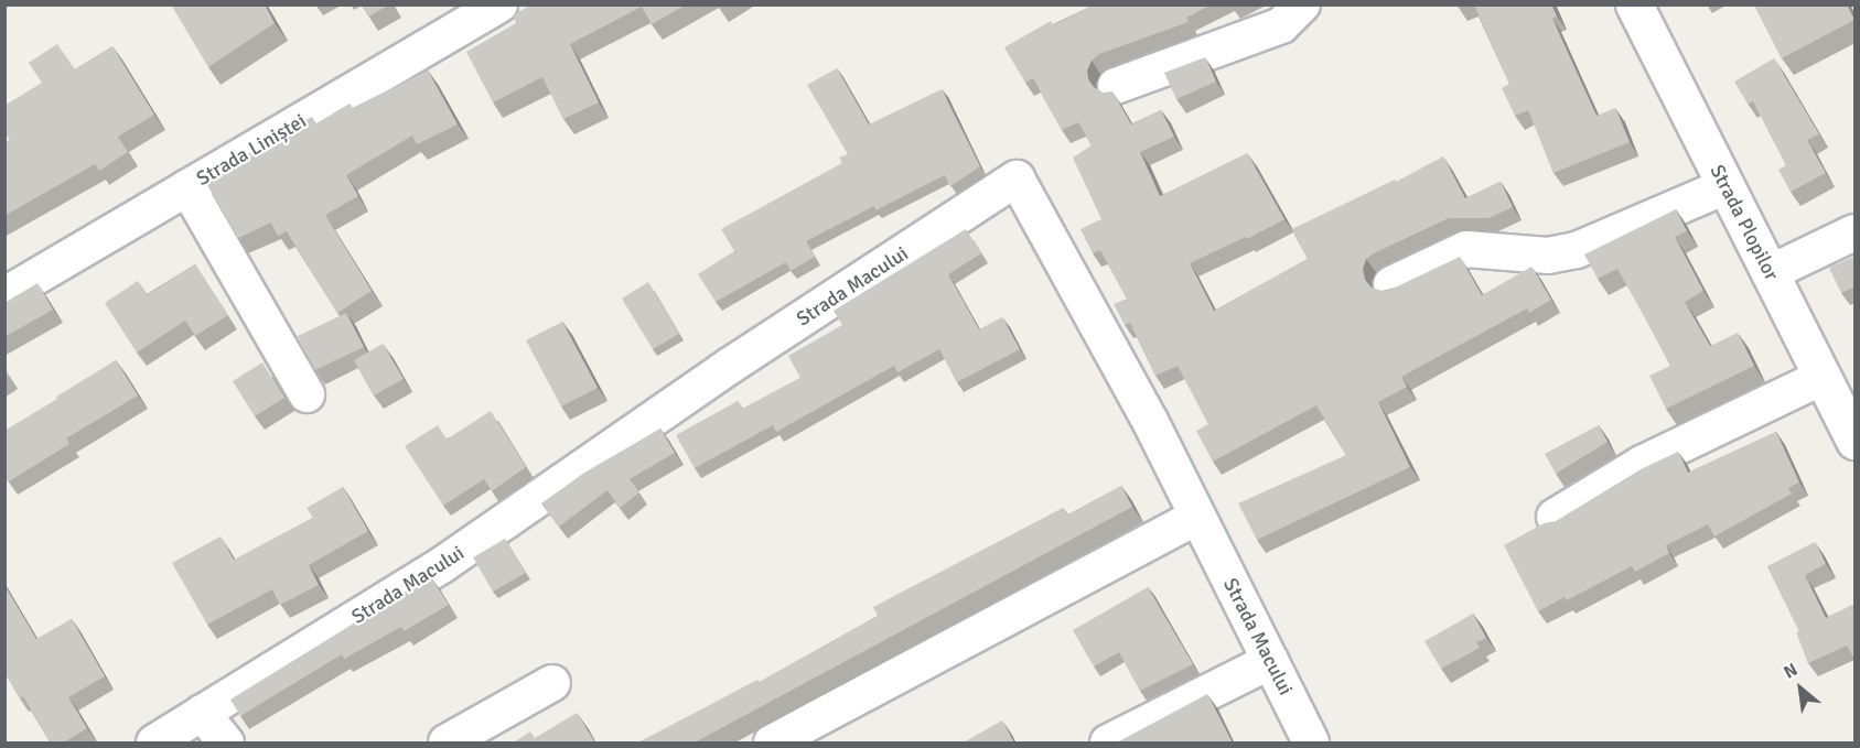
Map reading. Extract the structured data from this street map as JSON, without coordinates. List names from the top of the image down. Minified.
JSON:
{"streets":{"street":["Strada Liniștei","Strada Plopilor","Strada Macului"]},"north":"top left"}
